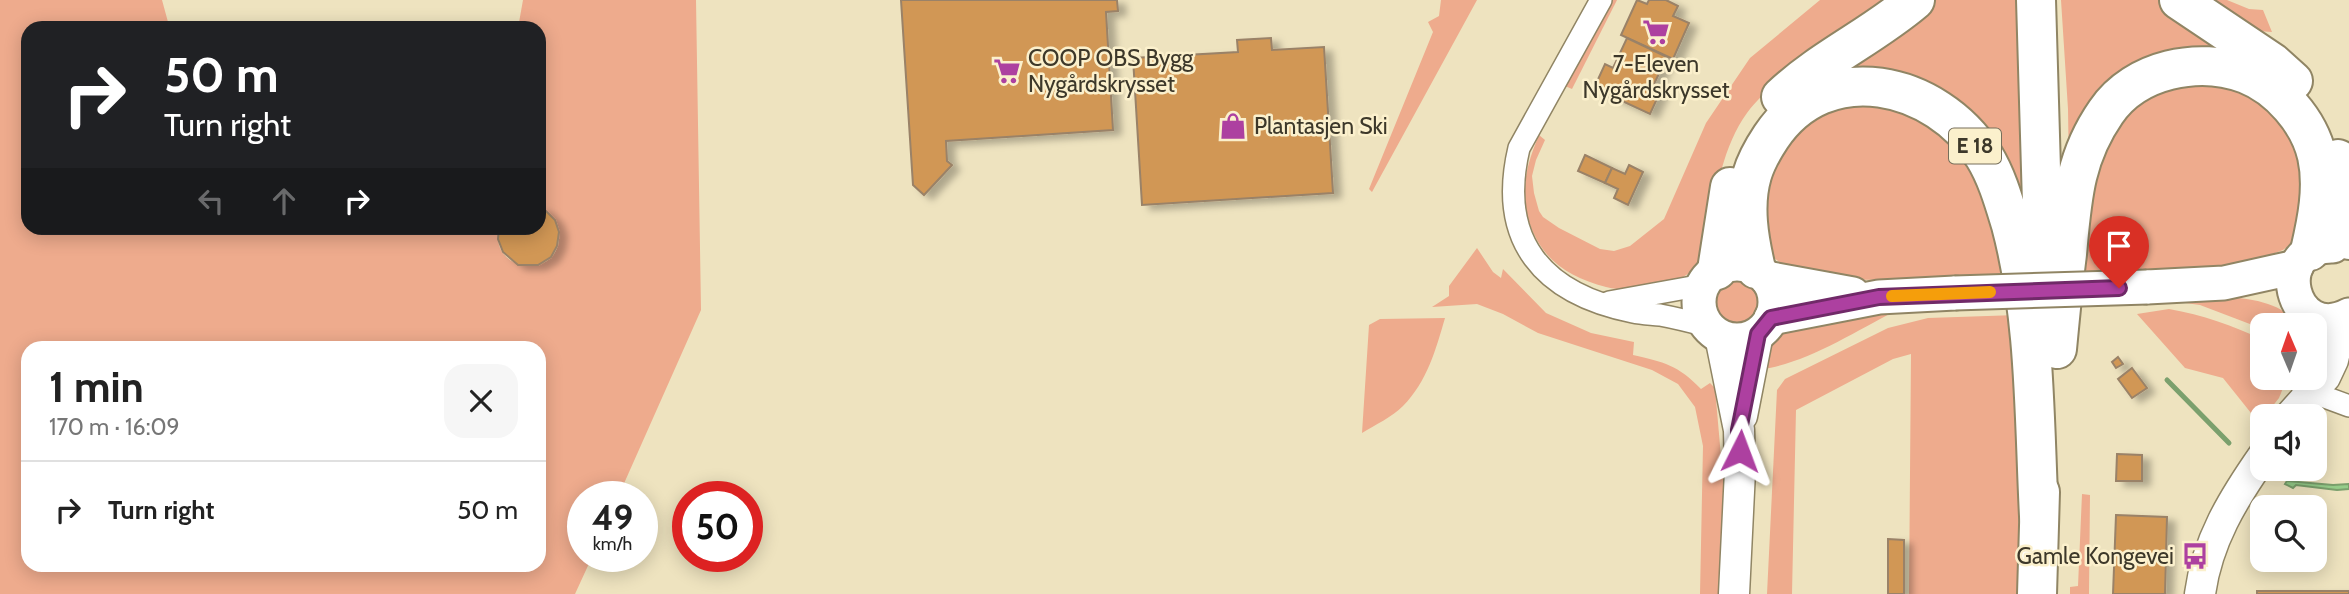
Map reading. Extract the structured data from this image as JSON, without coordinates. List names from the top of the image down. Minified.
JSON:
{"streets":{"highway":["E 18"]},"places":{"supermarket":["7-Eleven Nygårdskrysset","COOP OBS Bygg Nygårdskrysset"],"shop":["Plantasjen Ski"],"bus stop":["Gamle Kongevei"]},"north":"top","page":{"turn":["50 m","Turn right"],"heading":["1 min","170 m · 16:09"],"list":[{"name":"Turn right","value":"50 m"}],"speed":"49 km/h","limit":"50"}}
